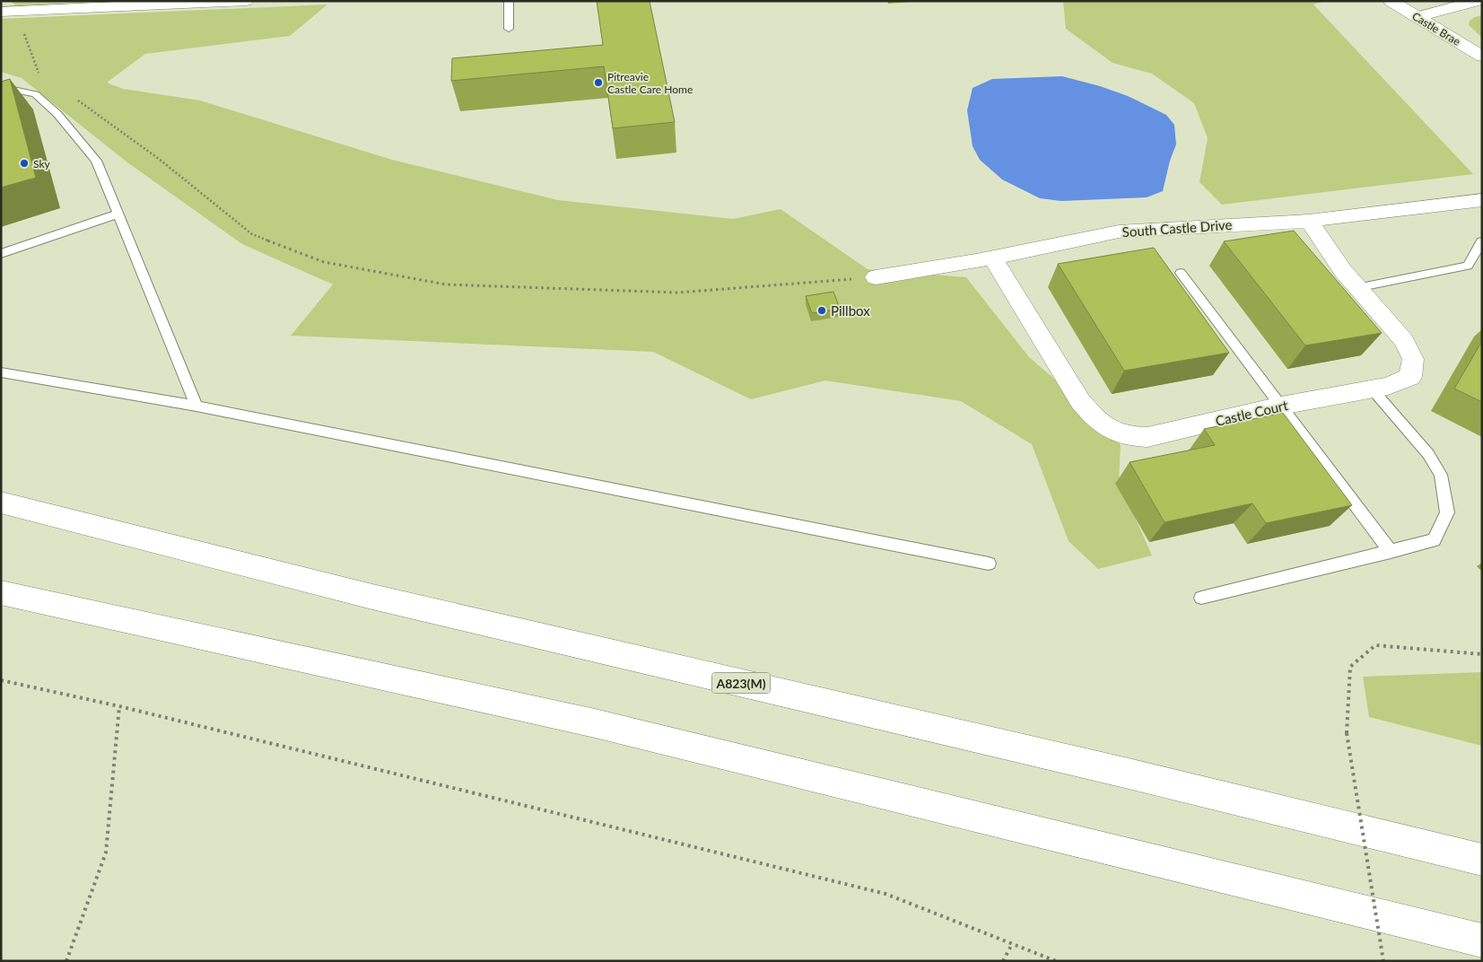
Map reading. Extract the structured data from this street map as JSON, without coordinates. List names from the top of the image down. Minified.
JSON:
{"streets":{"main road":["Castle Brae","South Castle Drive","Castle Court","A823(M)"]},"crossings":[["South Castle Drive","Castle Court"]],"places":["Pitreavie Castle Care Home","Sky","Pillbox"]}
